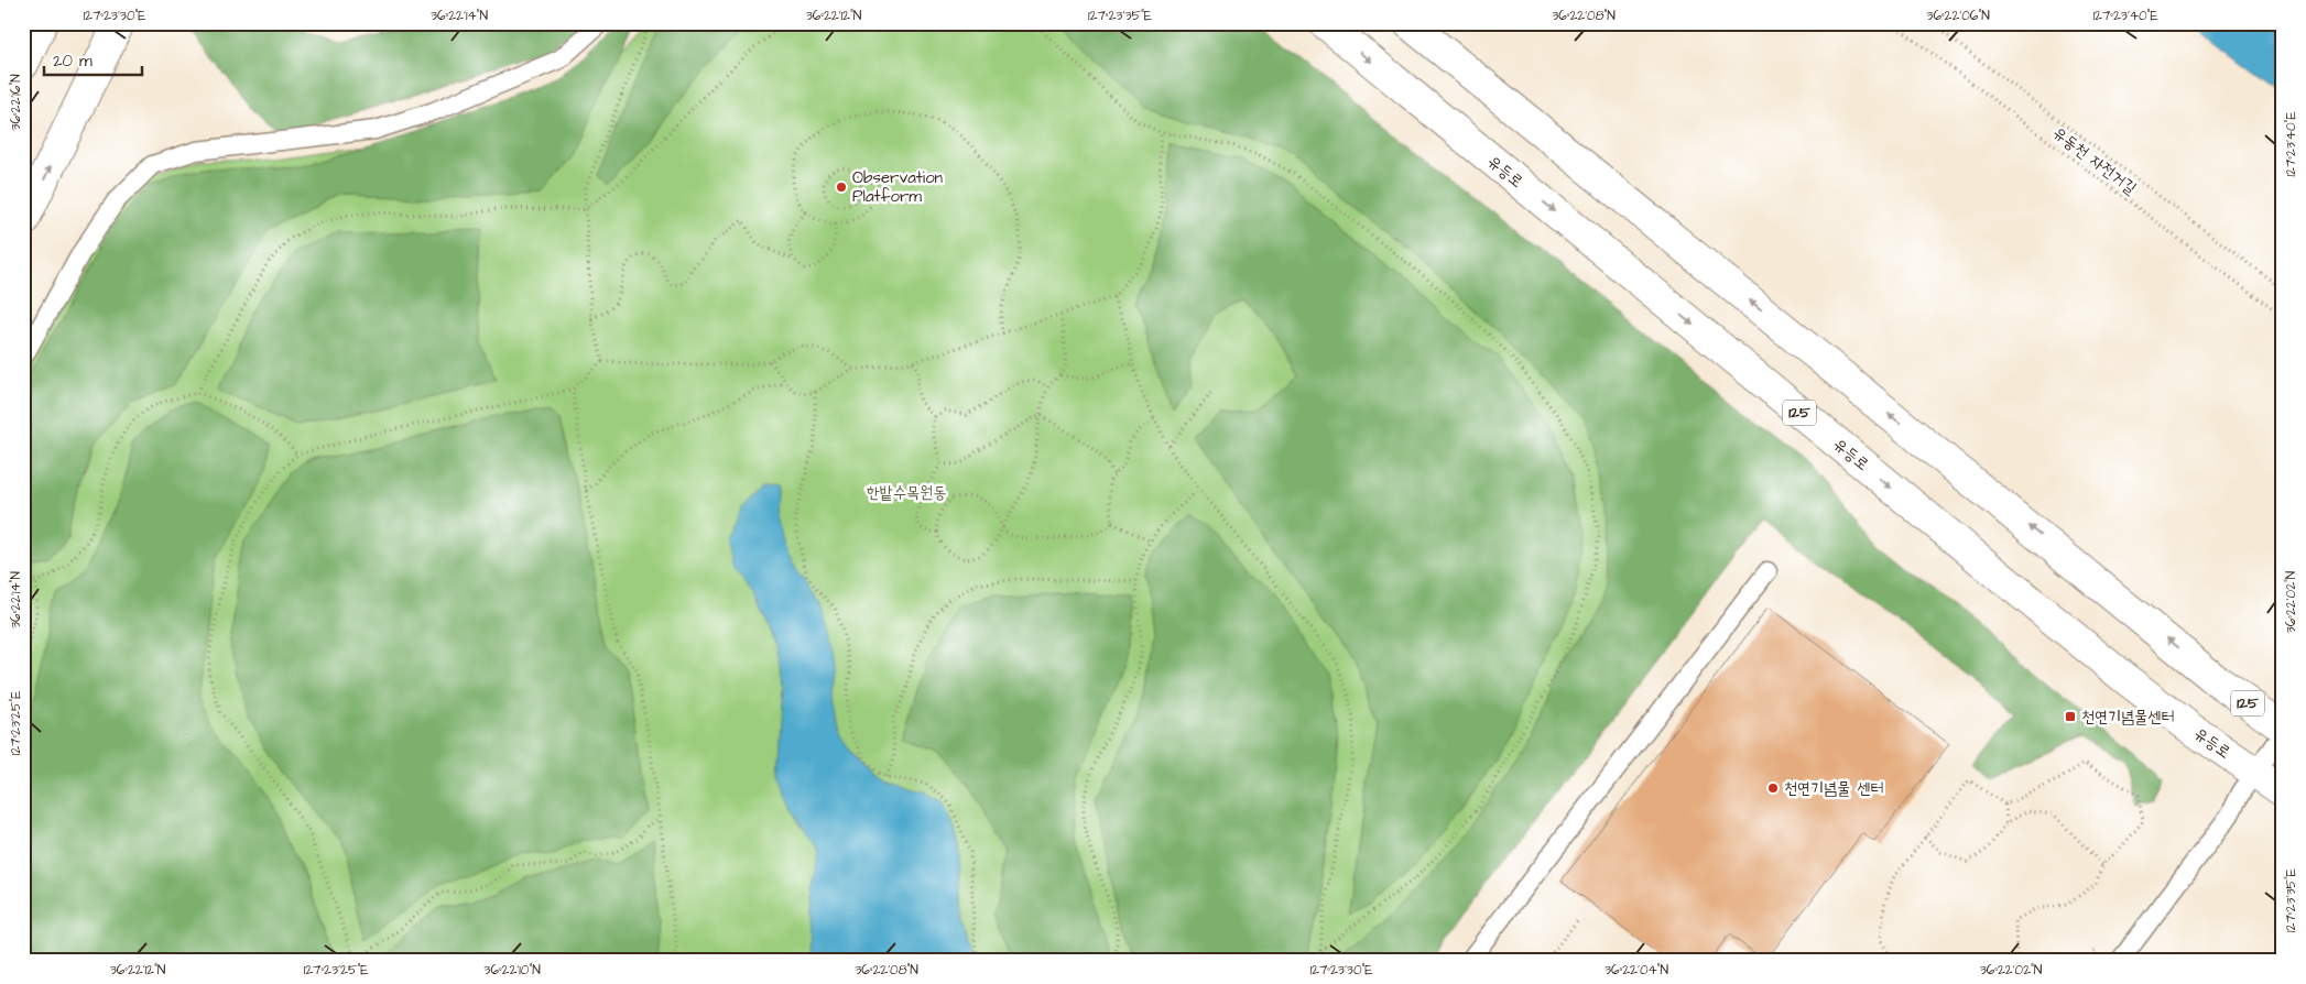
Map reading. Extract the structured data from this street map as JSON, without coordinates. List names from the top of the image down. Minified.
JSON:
{"streets":{"main road":["유등로","125"],"path":["유동천 자전거길"]},"parks":["한밭수목원동"],"places":{"other":["Observation Platform","천연기념물 센터"],"transit":["천연기념물센터"]},"scale_bar":"20 m","coordinates":["127°23'30\"E","36°22'14\"N","36°22'12\"N","127°23'35\"E","36°22'08\"N","36°22'06\"N","127°23'40\"E","36°22'16\"N","36°22'02\"N","127°23'25\"E","36°22'10\"N","36°22'04\"N"]}
